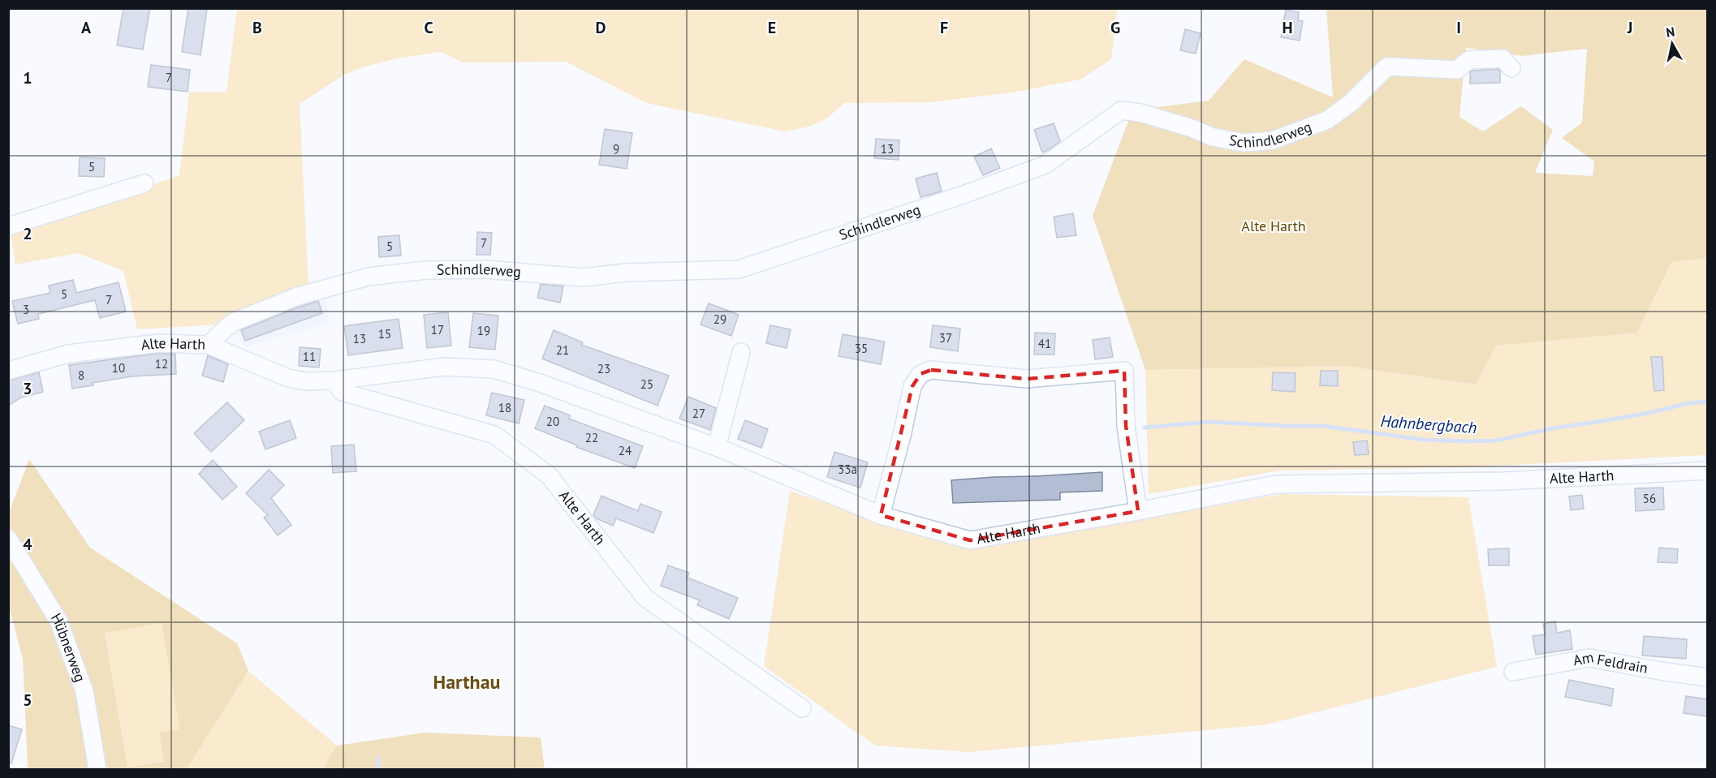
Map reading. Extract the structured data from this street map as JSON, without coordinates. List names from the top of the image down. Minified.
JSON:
{"streets":{"street":["Schindlerweg","Alte Harth","Hübnerweg","Am Feldrain"]},"crossings":[["Schindlerweg","Alte Harth"]],"districts":["Harthau"],"water":["Hahnbergbach"],"parks":["Alte Harth"],"house_numbers":["7","9","13","5","7","5","5","7","3","29","17","19","15","37","13","41","35","21","11","12","10","23","8","25","18","27","20","22","24","33a","56"],"north":"top","grid":{"columns":["A","B","C","D","E","F","G","H","I","J"],"rows":["1","2","3","4","5"]}}
